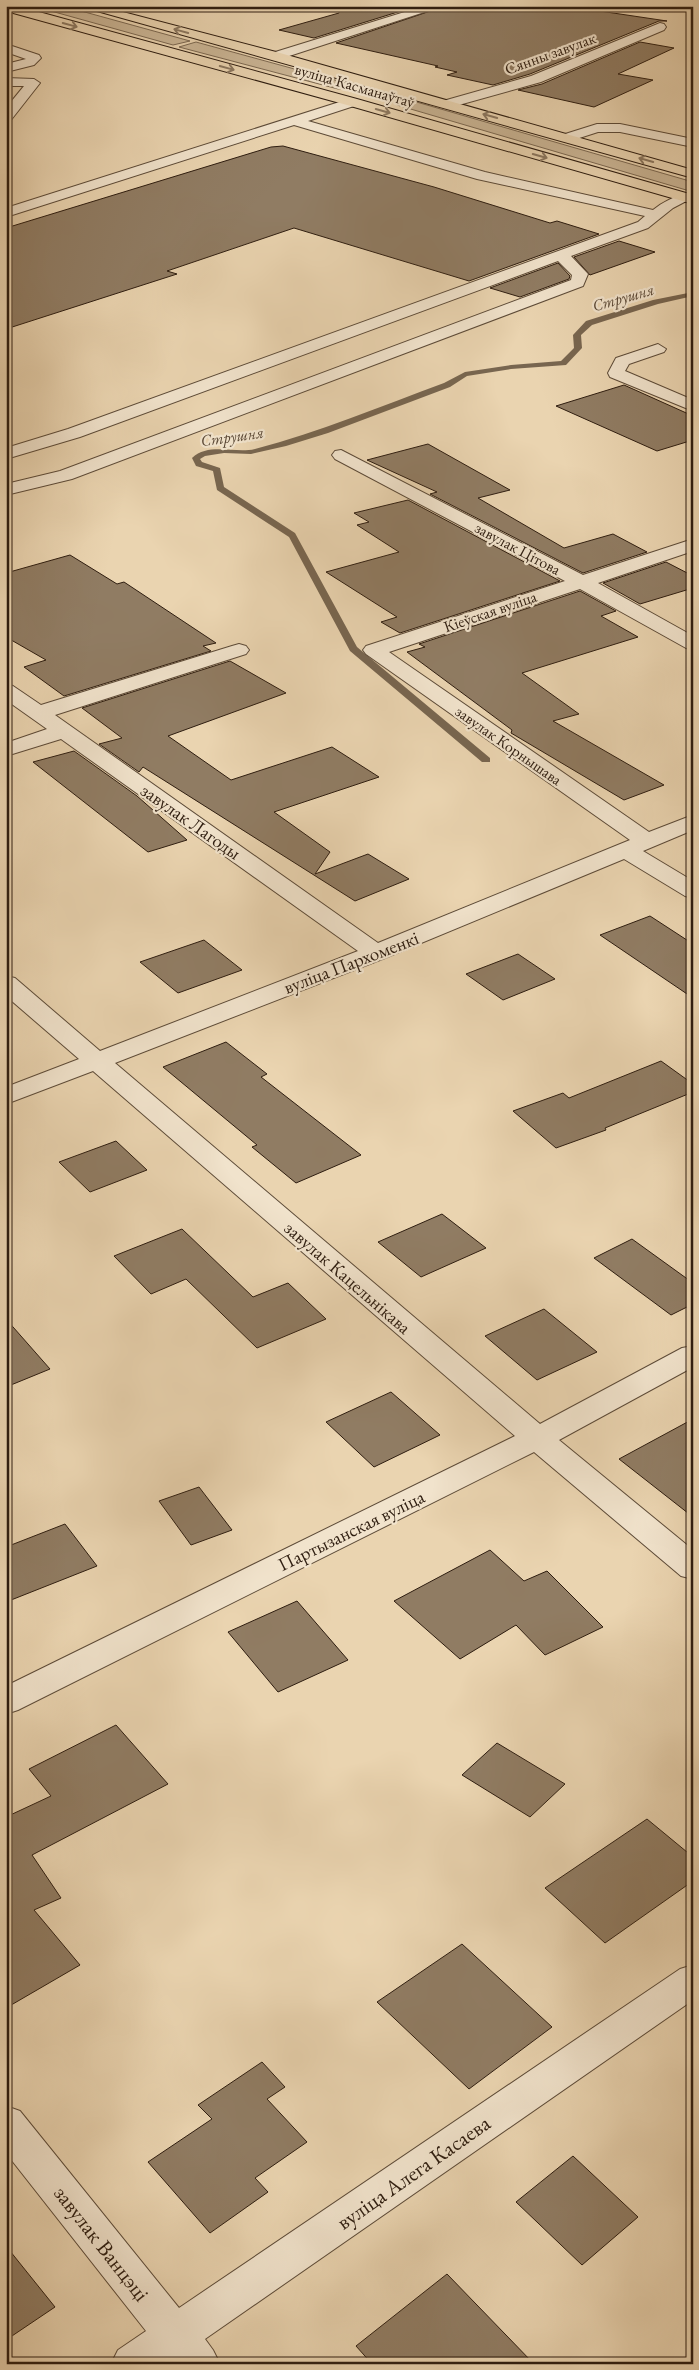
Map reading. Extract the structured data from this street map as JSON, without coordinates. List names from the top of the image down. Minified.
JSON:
{"streets":{"main road":["вуліца Касманаўтаў"],"street":["Сянны завулак","завулак Цітова","Кіеўская вуліца","завулак Корнышава","завулак Лагоды","вуліца Пархоменкі","завулак Кацельнікава","Партызанская вуліца","вуліца Алега Касаева","завулак Ванцэці"]},"crossings":[["Сянны завулак","вуліца Касманаўтаў"],["завулак Цітова","Кіеўская вуліца"],["Кіеўская вуліца","завулак Корнышава"],["завулак Корнышава","вуліца Пархоменкі"],["завулак Лагоды","вуліца Пархоменкі"],["вуліца Пархоменкі","завулак Кацельнікава"],["завулак Кацельнікава","Партызанская вуліца"],["вуліца Алега Касаева","завулак Ванцэці"]],"water":["Струшня"]}
